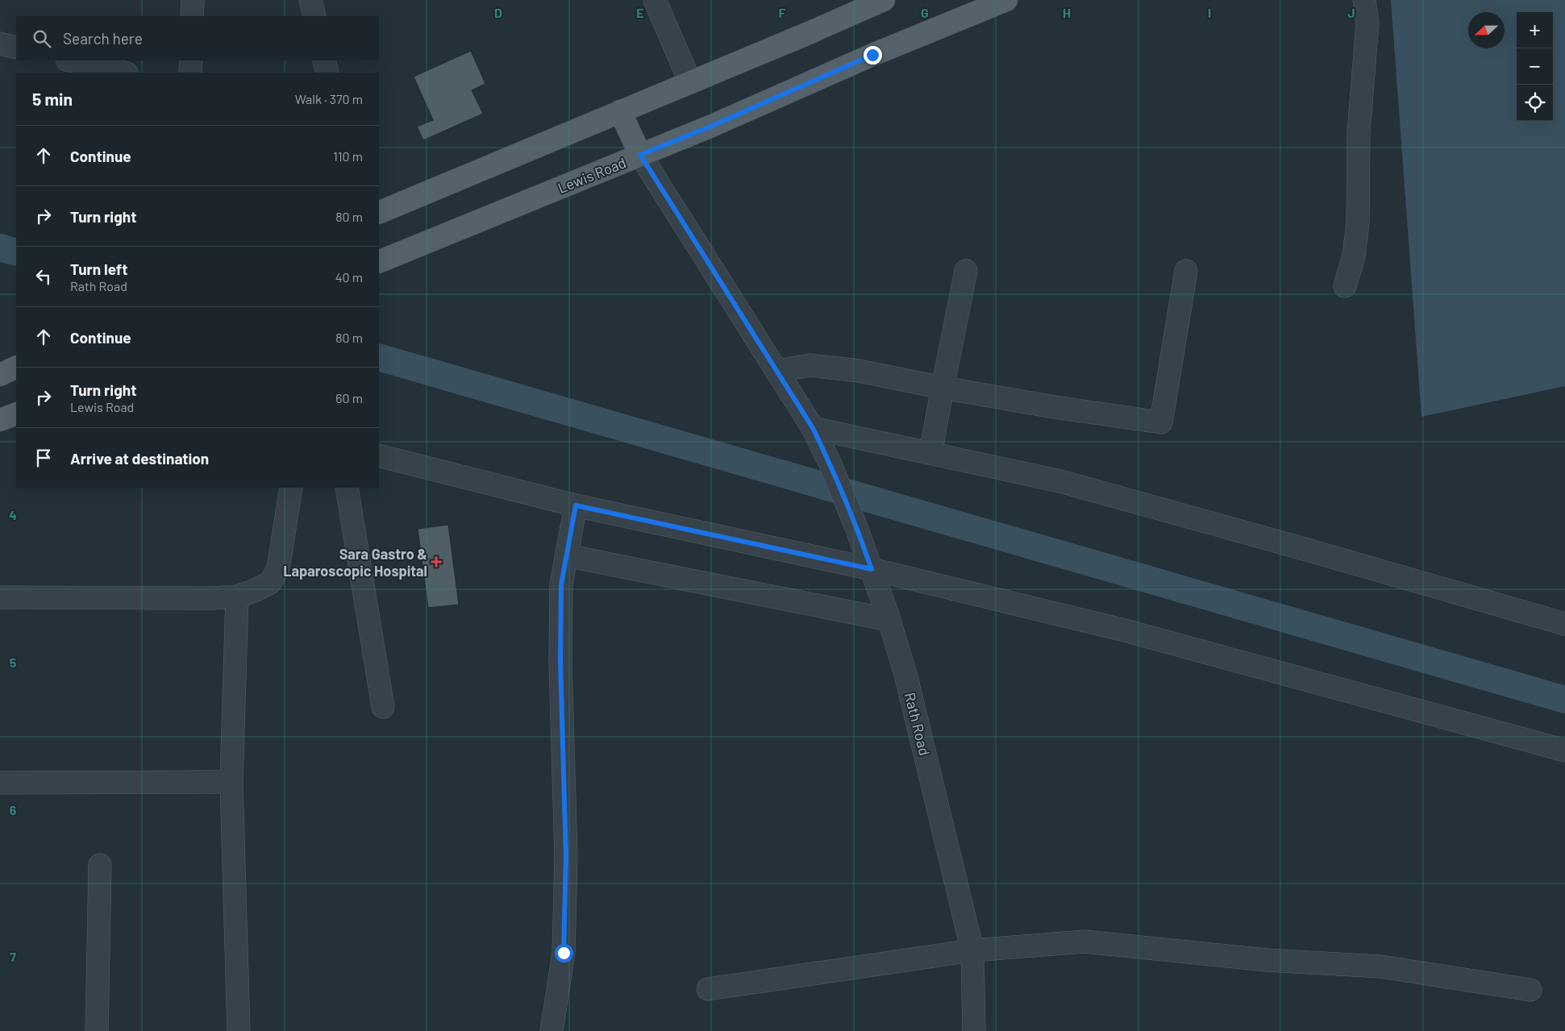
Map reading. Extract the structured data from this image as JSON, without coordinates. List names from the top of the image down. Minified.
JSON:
{"streets":{"main road":["Lewis Road"],"street":["Rath Road"]},"crossings":[["Lewis Road","Rath Road"]],"places":{"health":["Sara Gastro & Laparoscopic Hospital"]},"north":"left","page":{"map_buttons":["+","−"],"search":"Search here","heading":["5 min","Walk · 370 m"],"list":[["Continue","110 m"],["Turn right","80 m"],["Turn left","Rath Road","40 m"],["Continue","80 m"],["Turn right","Lewis Road","60 m"],"Arrive at destination"]},"grid":{"columns":["D","E","F","G","H","I","J"],"rows":["4","5","6","7"]}}
